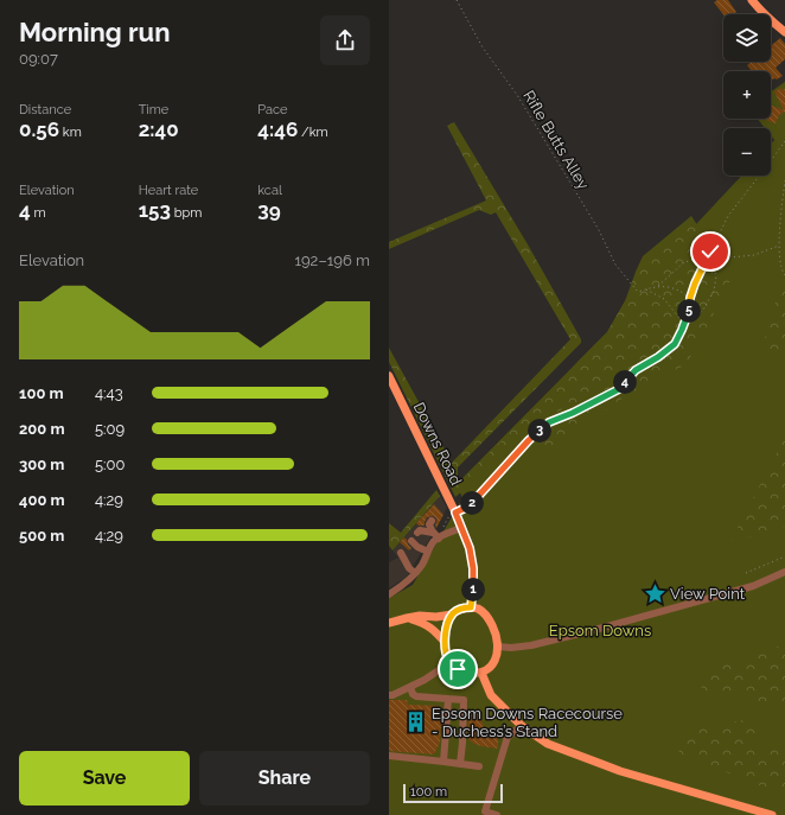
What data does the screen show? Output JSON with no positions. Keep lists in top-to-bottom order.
{
  "streets": {
    "main road": ["Downs Road"],
    "path": ["Rifle Butts Alley"]
  },
  "parks": ["Epsom Downs"],
  "places": {
    "place": ["View Point"],
    "building": ["Epsom Downs Racecourse - Duchess’s Stand"]
  },
  "scale_bar": "100 m",
  "page": {
    "heading": ["Morning run", "09:07"],
    "map_buttons": ["+", "−"],
    "stats": [
      ["Distance", "0.56 km"],
      ["Time", "2:40"],
      ["Pace", "4:46 /km"],
      ["Elevation", "4 m"],
      ["Heart rate", "153 bpm"],
      ["kcal", "39"]
    ],
    "chart": ["Elevation", "192–196 m"],
    "pins": [
      "5",
      "4",
      "3",
      "2",
      "1"
    ],
    "list": [
      {
        "name": "100 m",
        "note": "4:43"
      },
      {
        "name": "200 m",
        "note": "5:09"
      },
      {
        "name": "300 m",
        "note": "5:00"
      },
      {
        "name": "400 m",
        "note": "4:29"
      },
      {
        "name": "500 m",
        "note": "4:29"
      }
    ],
    "buttons": ["Save", "Share"],
    "scale": "100 m"
  }
}
